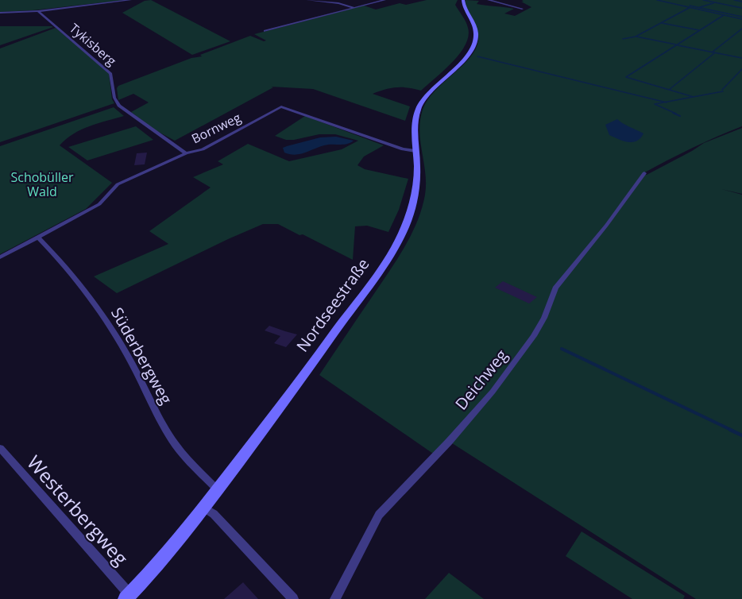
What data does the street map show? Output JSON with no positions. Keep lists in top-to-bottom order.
{
  "streets": {
    "main road": ["Nordseestraße"],
    "street": [
      "Tykisberg",
      "Bornweg",
      "Süderbergweg",
      "Deichweg",
      "Westerbergweg"
    ]
  },
  "crossings": [
    ["Tykisberg", "Bornweg"],
    ["Bornweg", "Nordseestraße"],
    ["Bornweg", "Süderbergweg"],
    ["Nordseestraße", "Süderbergweg"],
    ["Nordseestraße", "Westerbergweg"]
  ],
  "parks": ["Schobüller Wald"]
}
